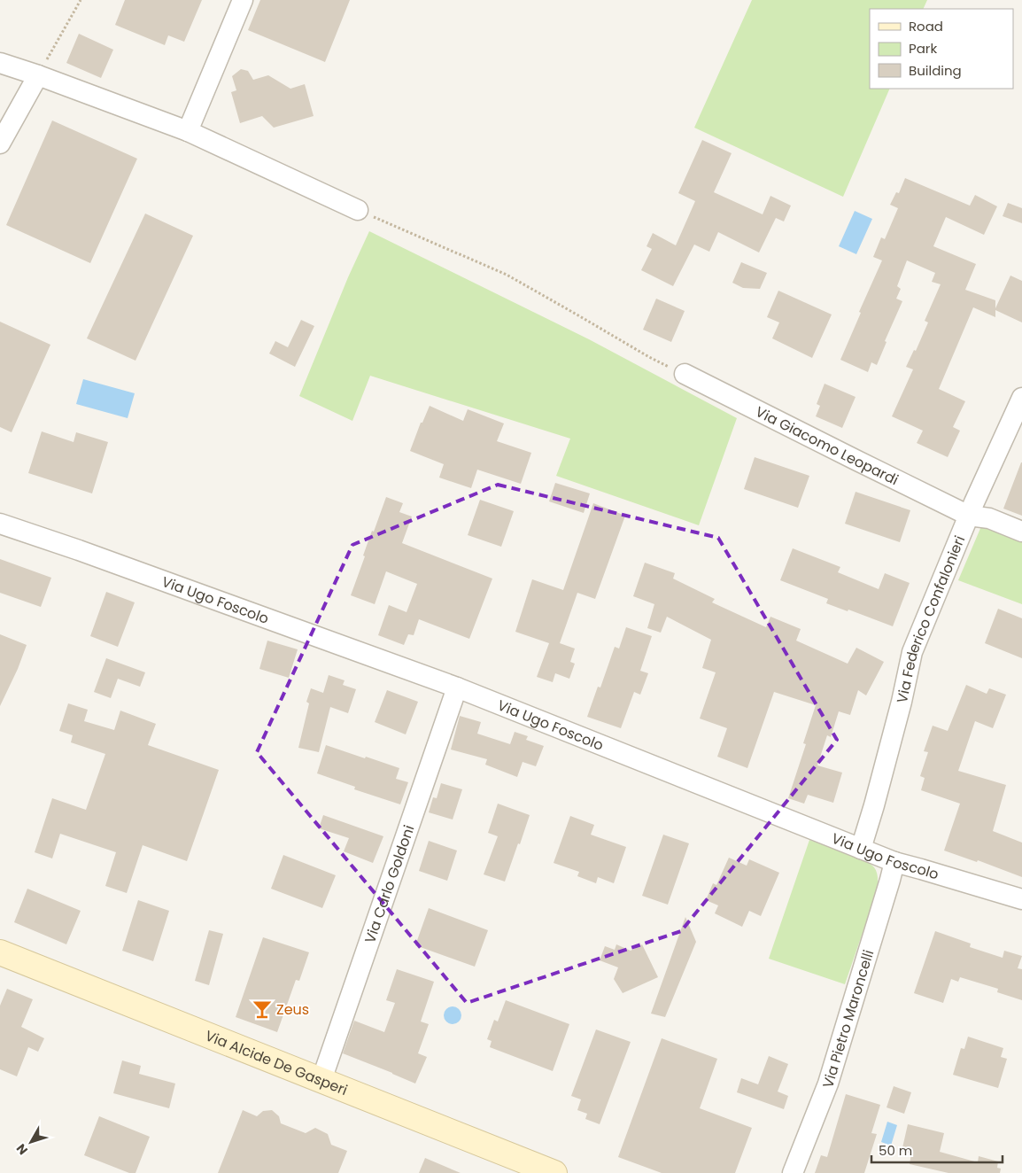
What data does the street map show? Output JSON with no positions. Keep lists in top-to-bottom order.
{
  "streets": {
    "main road": ["Via Alcide De Gasperi"],
    "street": [
      "Via Giacomo Leopardi",
      "Via Ugo Foscolo",
      "Via Federico Confalonieri",
      "Via Carlo Goldoni",
      "Via Pietro Maroncelli"
    ]
  },
  "crossings": [
    ["Via Giacomo Leopardi", "Via Federico Confalonieri"],
    ["Via Ugo Foscolo", "Via Federico Confalonieri"],
    ["Via Ugo Foscolo", "Via Carlo Goldoni"],
    ["Via Ugo Foscolo", "Via Pietro Maroncelli"],
    ["Via Carlo Goldoni", "Via Alcide De Gasperi"]
  ],
  "places": {
    "bar": ["Zeus"]
  },
  "legend": ["Road", "Park", "Building"],
  "scale_bar": "50 m",
  "north": "bottom left"
}
